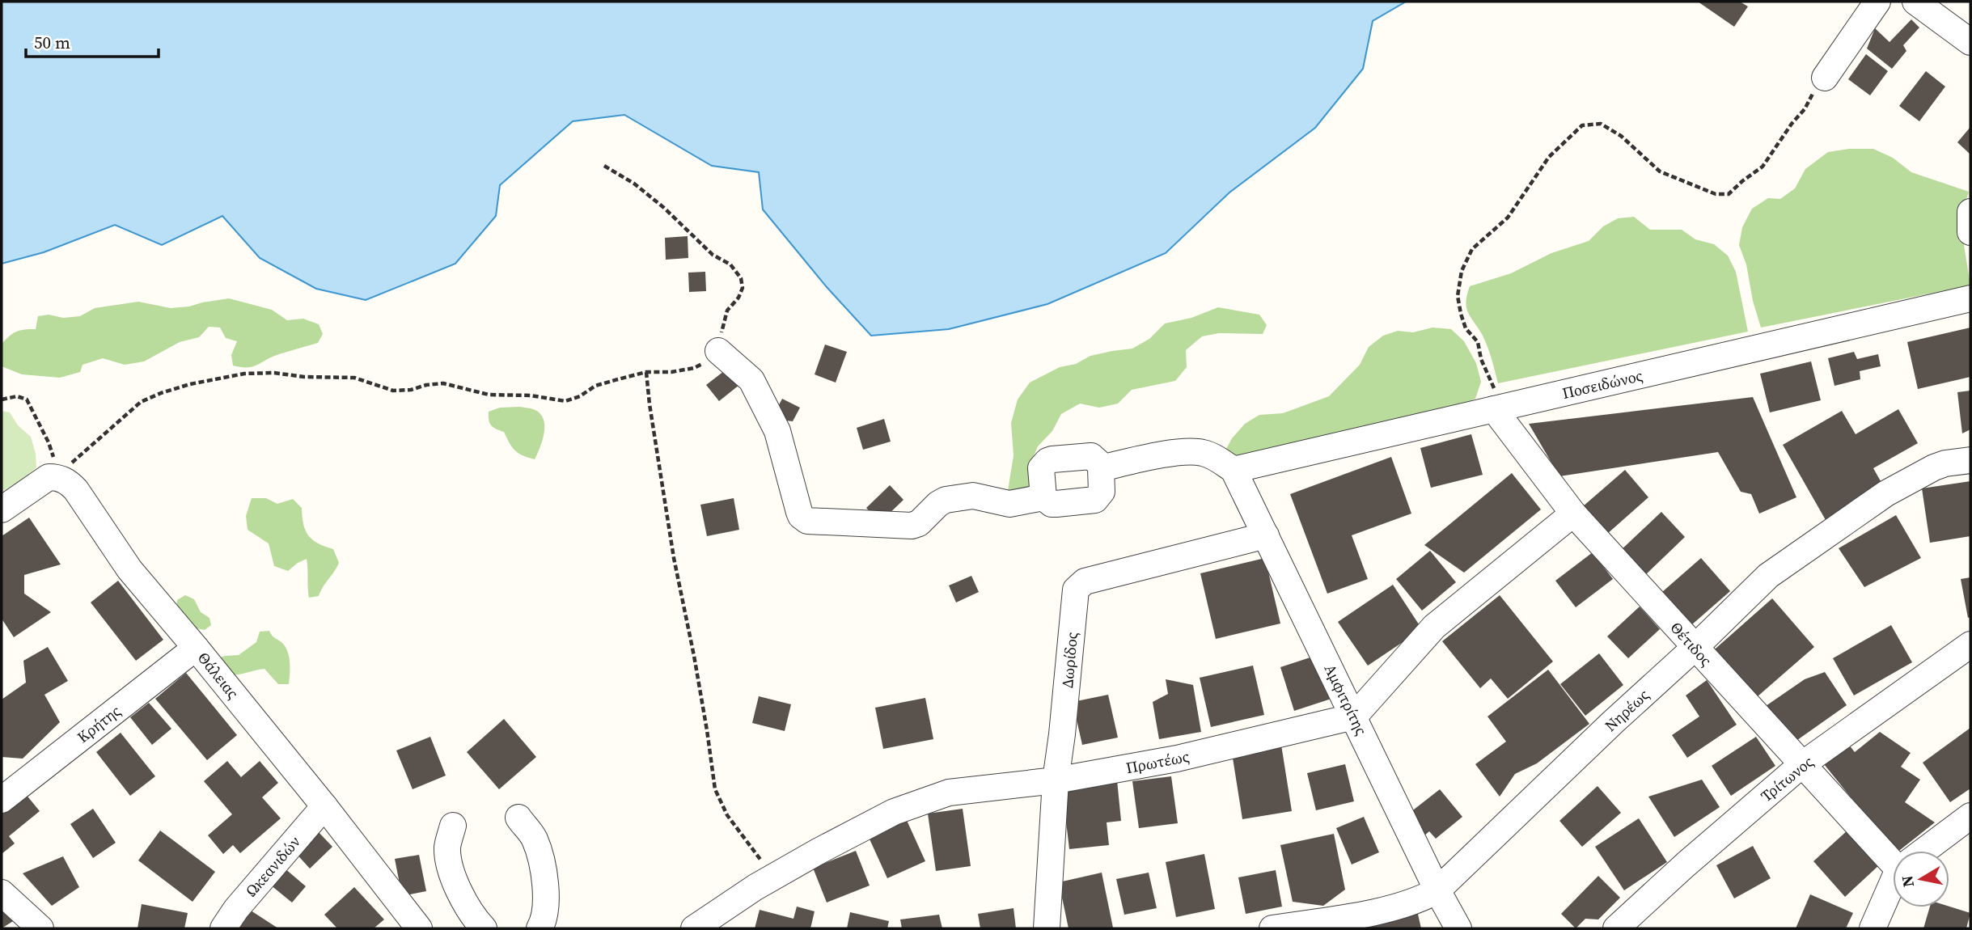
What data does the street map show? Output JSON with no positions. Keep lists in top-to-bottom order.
{
  "streets": {
    "street": [
      "Ποσειδώνος",
      "Θέτιδος",
      "Δωρίδος",
      "Θάλειας",
      "Αμφιτρίτης",
      "Νηρέως",
      "Κρήτης",
      "Πρωτέως",
      "Τρίτωνος",
      "Ωκεανιδών"
    ]
  },
  "crossings": [
    ["Ποσειδώνος", "Θέτιδος"],
    ["Ποσειδώνος", "Αμφιτρίτης"],
    ["Θέτιδος", "Νηρέως"],
    ["Θέτιδος", "Τρίτωνος"],
    ["Δωρίδος", "Αμφιτρίτης"],
    ["Δωρίδος", "Πρωτέως"],
    ["Θάλειας", "Κρήτης"],
    ["Θάλειας", "Ωκεανιδών"],
    ["Αμφιτρίτης", "Νηρέως"],
    ["Αμφιτρίτης", "Πρωτέως"]
  ],
  "scale_bar": "50 m",
  "north": "left"
}
